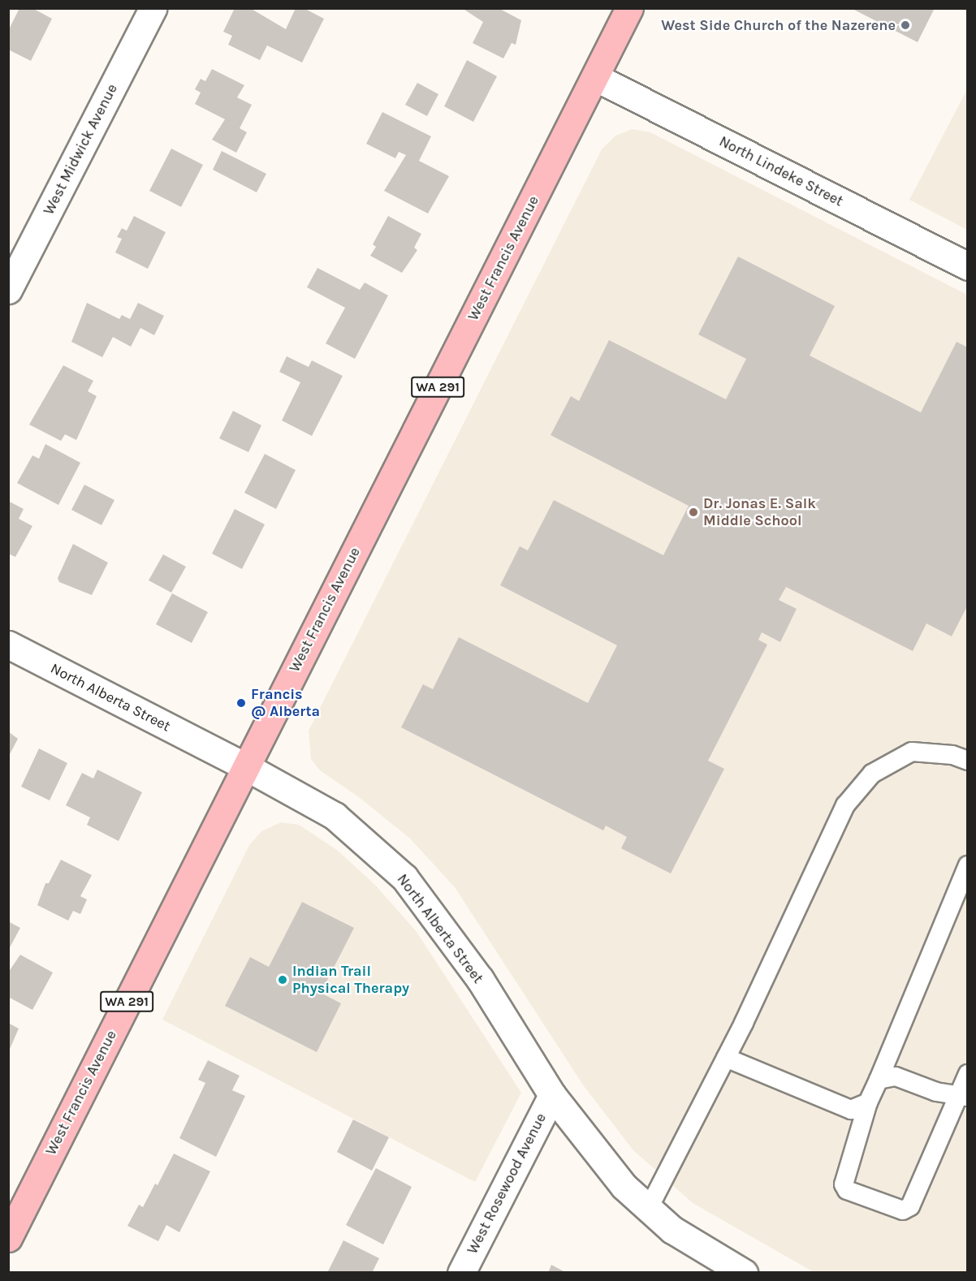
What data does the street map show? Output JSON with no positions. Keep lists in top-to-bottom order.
{
  "streets": {
    "main road": ["West Francis Avenue", "WA 291"],
    "street": [
      "West Midwick Avenue",
      "North Lindeke Street",
      "North Alberta Street",
      "West Rosewood Avenue"
    ]
  },
  "crossings": [
    ["North Lindeke Street", "West Francis Avenue"],
    ["West Francis Avenue", "North Alberta Street"],
    ["North Alberta Street", "West Rosewood Avenue"]
  ],
  "places": [
    "West Side Church of the Nazerene",
    "Dr. Jonas E. Salk Middle School",
    "Francis @ Alberta",
    "Indian Trail Physical Therapy"
  ]
}
